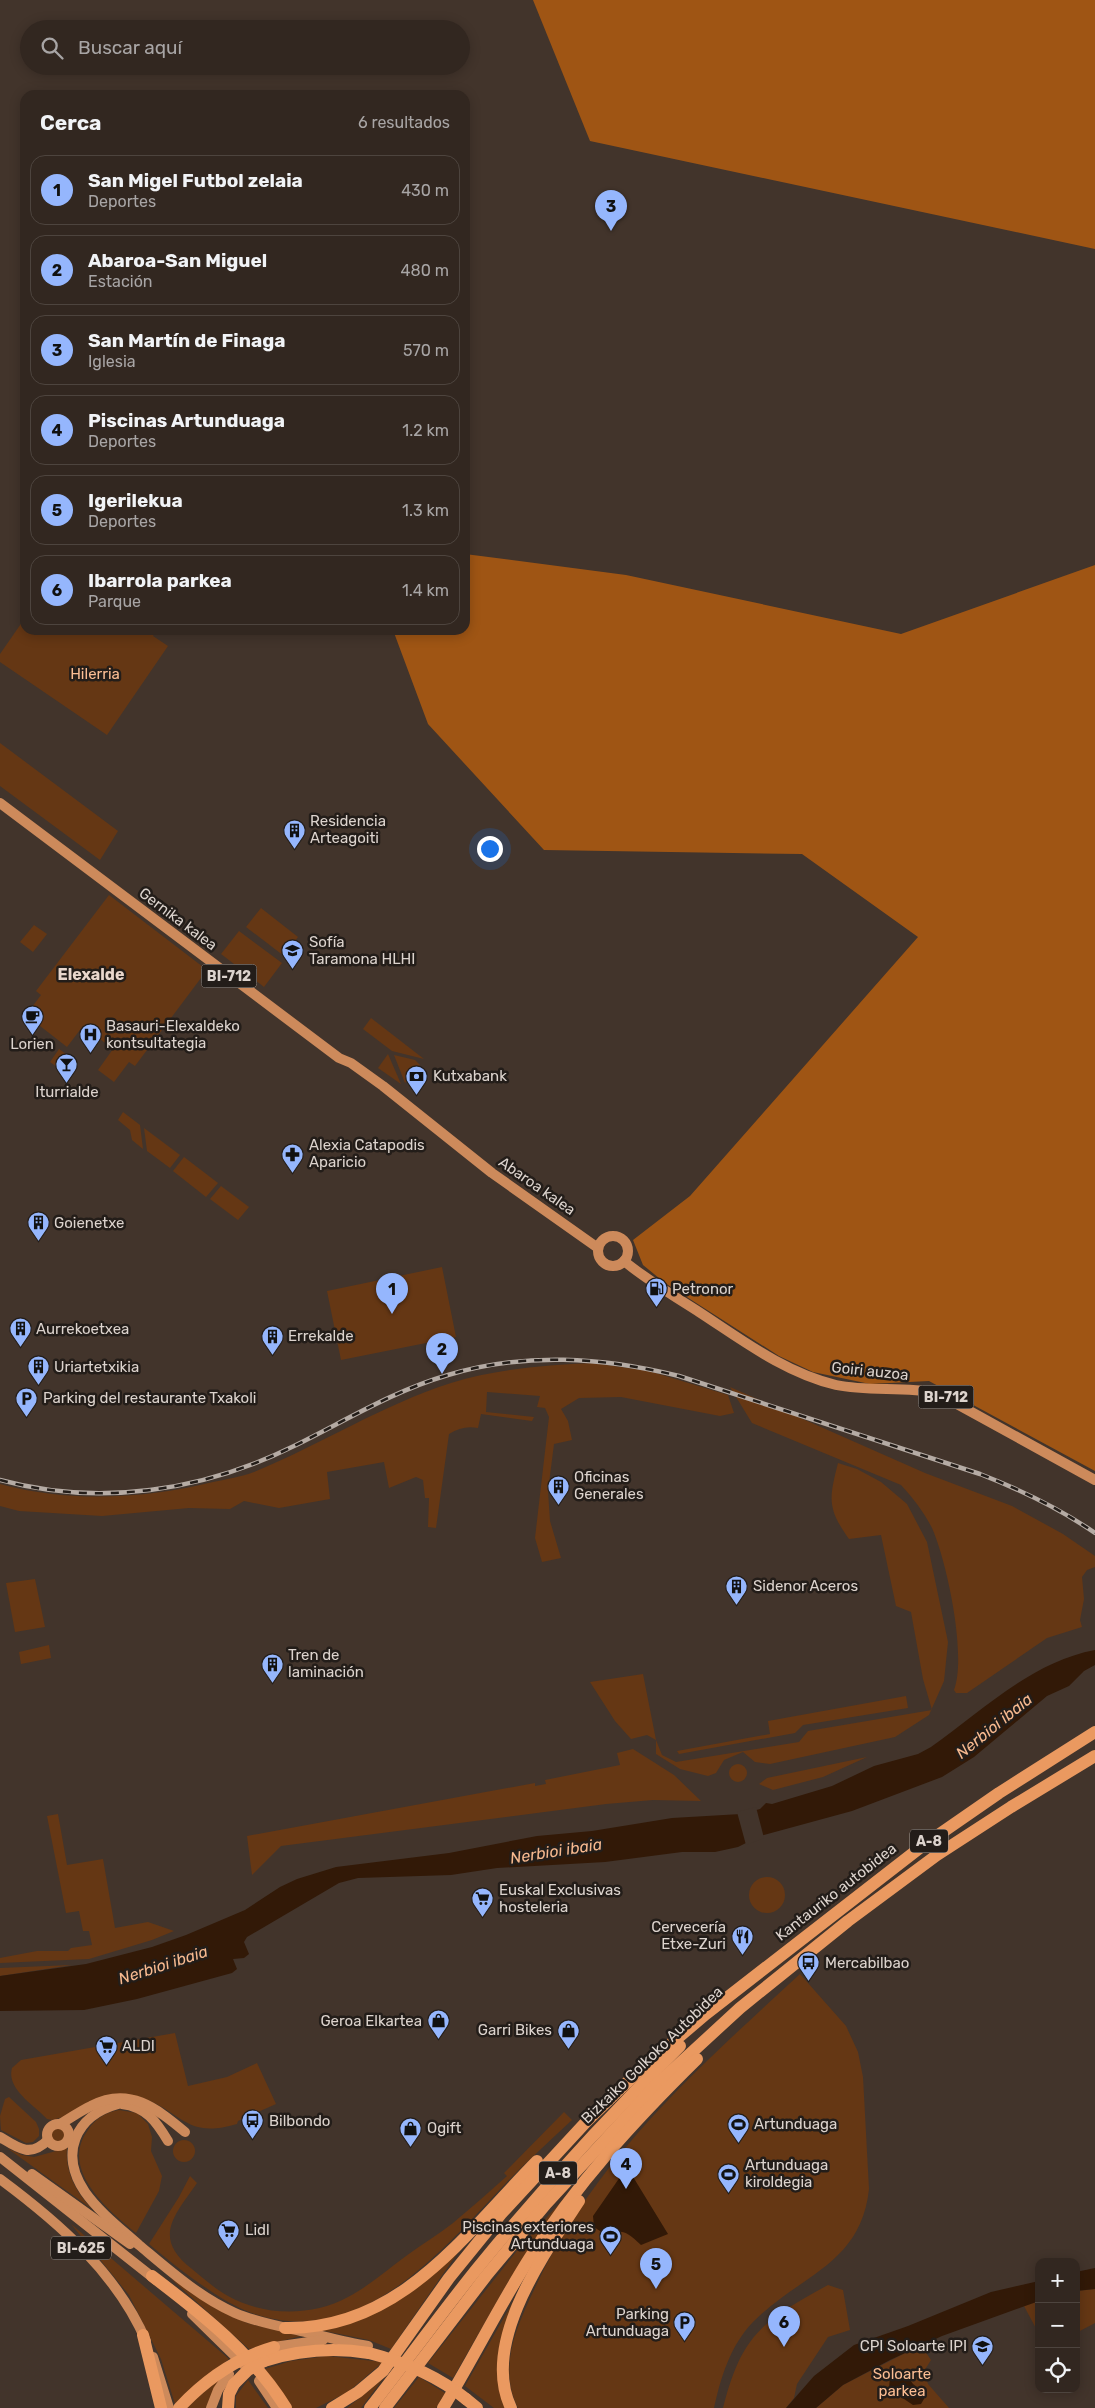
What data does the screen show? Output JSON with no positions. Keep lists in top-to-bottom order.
{
  "streets": {
    "highway": ["A-8", "Kantauriko autobidea", "Bizkaiko Golkoko Autobidea"],
    "main road": [
      "Gernika kalea",
      "BI-712",
      "Abaroa kalea",
      "Goiri auzoa",
      "BI-625"
    ]
  },
  "crossings": [
    ["Gernika kalea", "Abaroa kalea"],
    ["BI-712", "Abaroa kalea"],
    ["BI-712", "Goiri auzoa"],
    ["Abaroa kalea", "Goiri auzoa"],
    ["Kantauriko autobidea", "Bizkaiko Golkoko Autobidea"]
  ],
  "districts": ["Elexalde"],
  "water": ["Nerbioi ibaia"],
  "parks": ["Hilerria", "Soloarte parkea"],
  "places": {
    "building": [
      "Residencia Arteagoiti",
      "Goienetxe",
      "Aurrekoetxea",
      "Errekalde",
      "Uriartetxikia",
      "Oficinas Generales",
      "Sidenor Aceros",
      "Tren de laminación"
    ],
    "school or university": ["Sofía Taramona HLHI", "CPI Soloarte IPI"],
    "cafe": ["Lorien"],
    "hospital": ["Basauri-Elexaldeko kontsultategia"],
    "bar": ["Iturrialde"],
    "bank": ["Kutxabank"],
    "pharmacy": ["Alexia Catapodis Aparicio"],
    "fuel station": ["Petronor"],
    "parking": ["Parking del restaurante Txakoli", "Parking Artunduaga"],
    "supermarket": ["Euskal Exclusivas hosteleria", "ALDI", "Lidl"],
    "restaurant": ["Cervecería Etxe-Zuri"],
    "bus stop": ["Mercabilbao", "Bilbondo"],
    "shop": ["Geroa Elkartea", "Garri Bikes", "Ogift"],
    "sports": ["Artunduaga", "Artunduaga kiroldegia", "Piscinas exteriores Artunduaga"]
  },
  "page": {
    "search": "Buscar aquí",
    "heading": ["Cerca", "6 resultados"],
    "list": [
      {
        "mark": "1",
        "name": "San Migel Futbol zelaia",
        "note": "Deportes",
        "value": "430 m"
      },
      {
        "mark": "2",
        "name": "Abaroa-San Miguel",
        "note": "Estación",
        "value": "480 m"
      },
      {
        "mark": "3",
        "name": "San Martín de Finaga",
        "note": "Iglesia",
        "value": "570 m"
      },
      {
        "mark": "4",
        "name": "Piscinas Artunduaga",
        "note": "Deportes",
        "value": "1.2 km"
      },
      {
        "mark": "5",
        "name": "Igerilekua",
        "note": "Deportes",
        "value": "1.3 km"
      },
      {
        "mark": "6",
        "name": "Ibarrola parkea",
        "note": "Parque",
        "value": "1.4 km"
      }
    ],
    "pins": [
      "3",
      "1",
      "2",
      "4",
      "5",
      "6"
    ],
    "map_buttons": ["+", "−"]
  }
}
